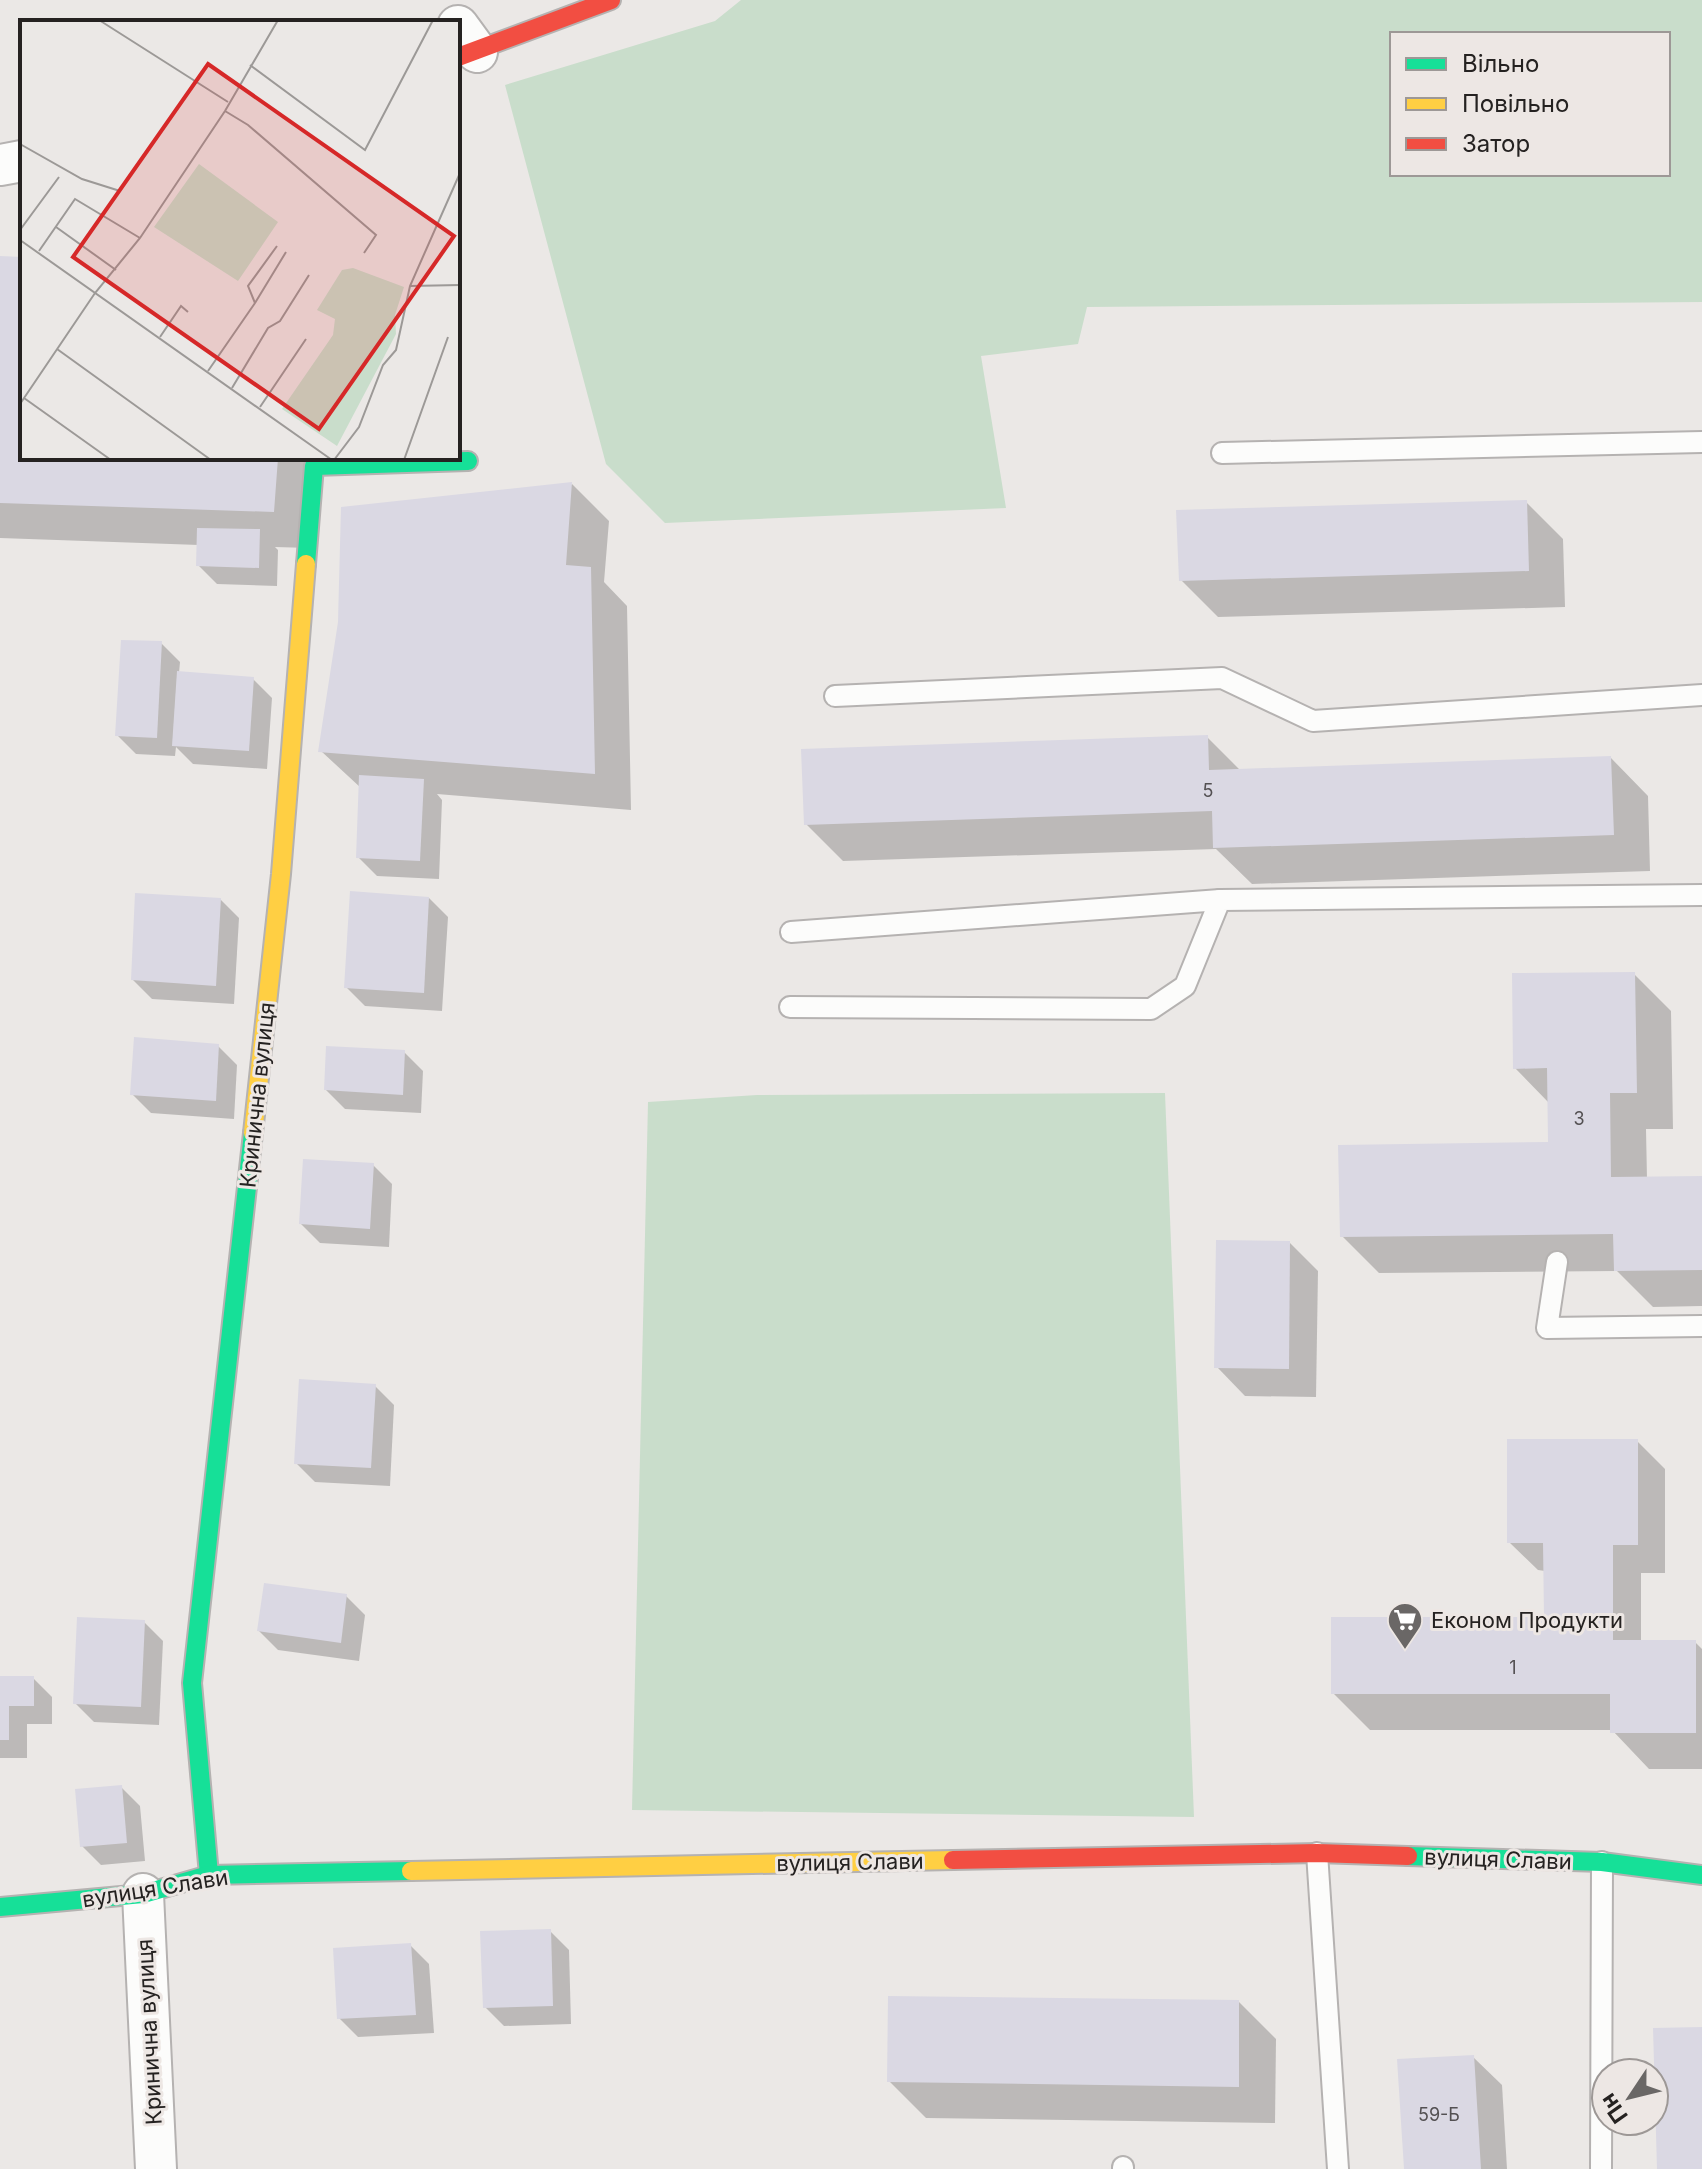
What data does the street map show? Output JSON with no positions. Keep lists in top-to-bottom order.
{
  "streets": {
    "street": ["Кринична вулиця", "вулиця Слави"]
  },
  "crossings": [
    ["Кринична вулиця", "вулиця Слави"]
  ],
  "places": {
    "supermarket": ["Економ Продукти"]
  },
  "house_numbers": [
    "5",
    "3",
    "1",
    "59-Б"
  ],
  "legend": ["Вільно", "Повільно", "Затор"],
  "north": "bottom left"
}
